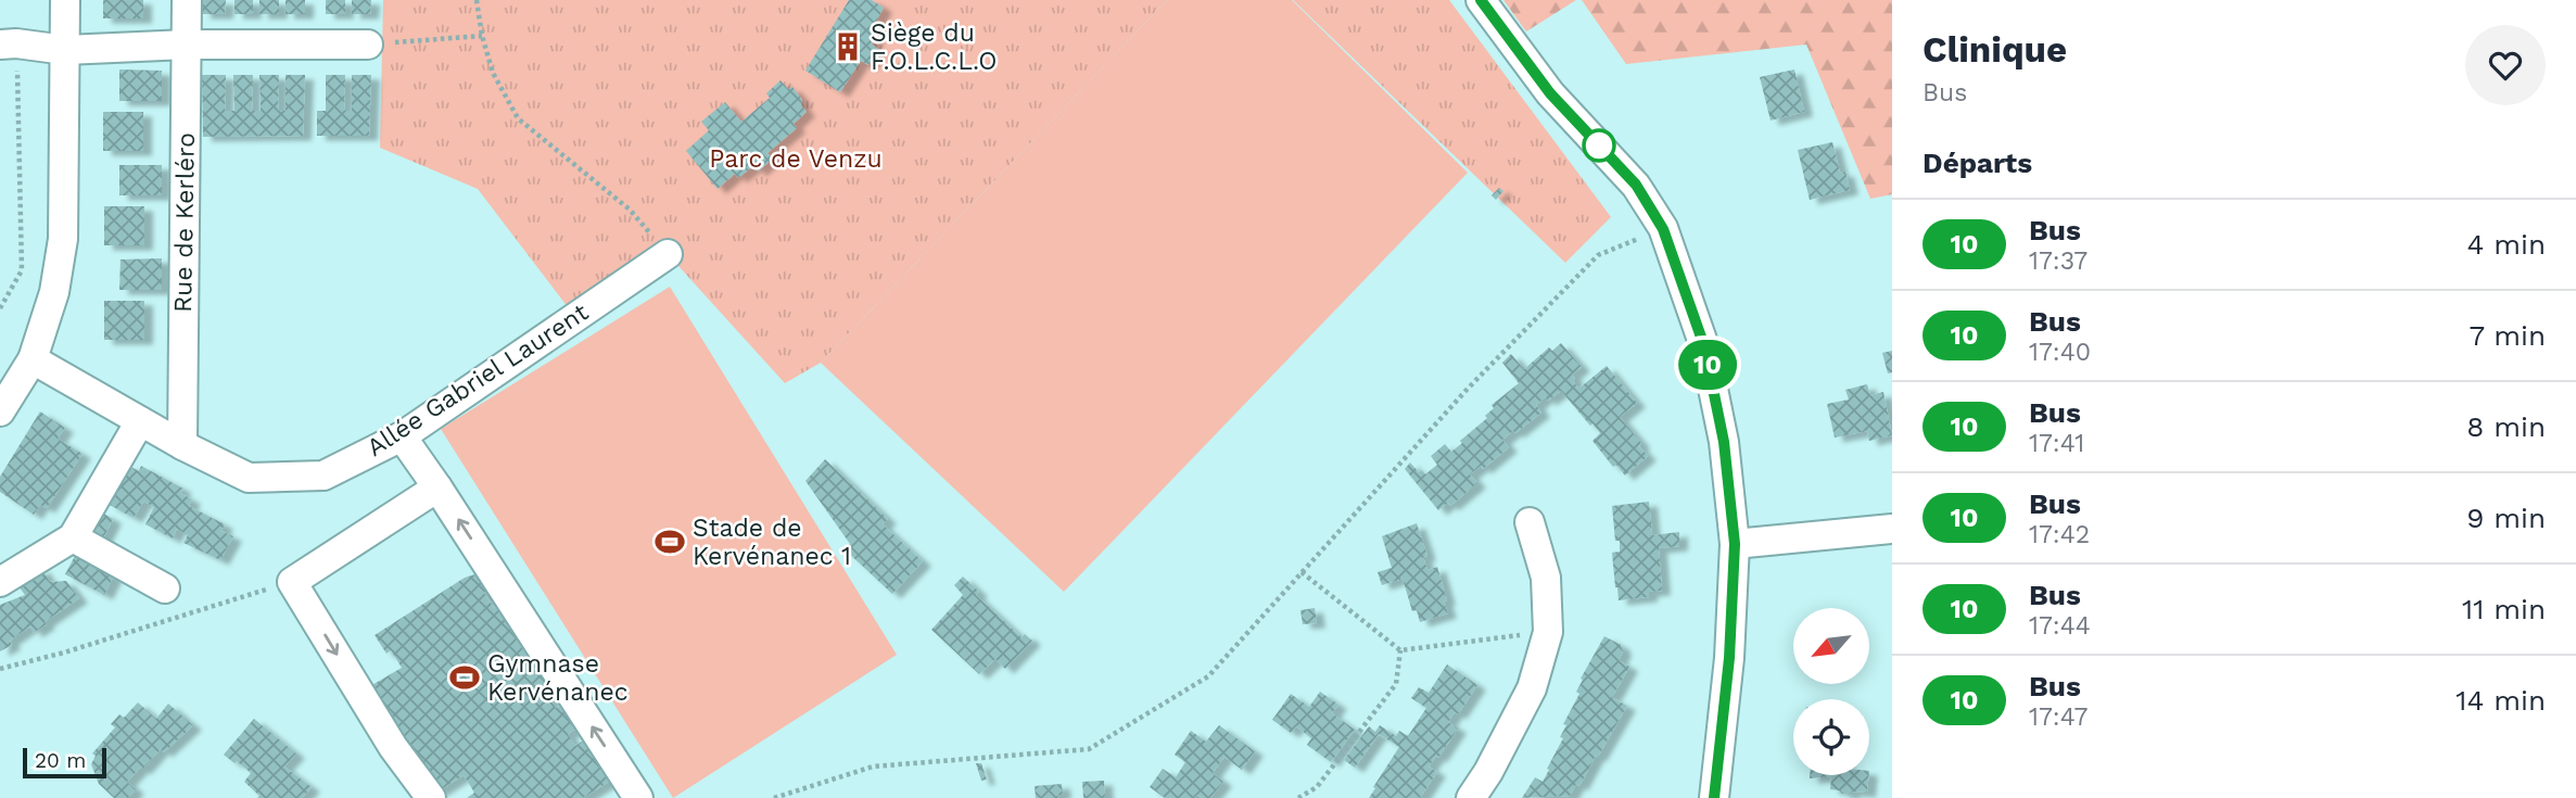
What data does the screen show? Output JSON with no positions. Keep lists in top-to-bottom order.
{
  "streets": {
    "street": ["Rue de Kerléro", "Allée Gabriel Laurent"]
  },
  "crossings": [
    ["Rue de Kerléro", "Allée Gabriel Laurent"]
  ],
  "parks": ["Parc de Venzu"],
  "places": {
    "building": ["Siège du F.O.L.C.L.O"],
    "sports": ["Stade de Kervénanec 1", "Gymnase Kervénanec"]
  },
  "lines": ["bus line 10"],
  "scale_bar": "20 m",
  "north": "bottom left",
  "page": {
    "on_map": "10",
    "heading": [
      ["Clinique", "Bus"],
      "Départs"
    ],
    "list": [
      {
        "mark": "10",
        "name": "Bus",
        "note": "17:37",
        "value": "4 min"
      },
      {
        "mark": "10",
        "name": "Bus",
        "note": "17:40",
        "value": "7 min"
      },
      {
        "mark": "10",
        "name": "Bus",
        "note": "17:41",
        "value": "8 min"
      },
      {
        "mark": "10",
        "name": "Bus",
        "note": "17:42",
        "value": "9 min"
      },
      {
        "mark": "10",
        "name": "Bus",
        "note": "17:44",
        "value": "11 min"
      },
      {
        "mark": "10",
        "name": "Bus",
        "note": "17:47",
        "value": "14 min"
      }
    ],
    "scale": "20 m"
  }
}
